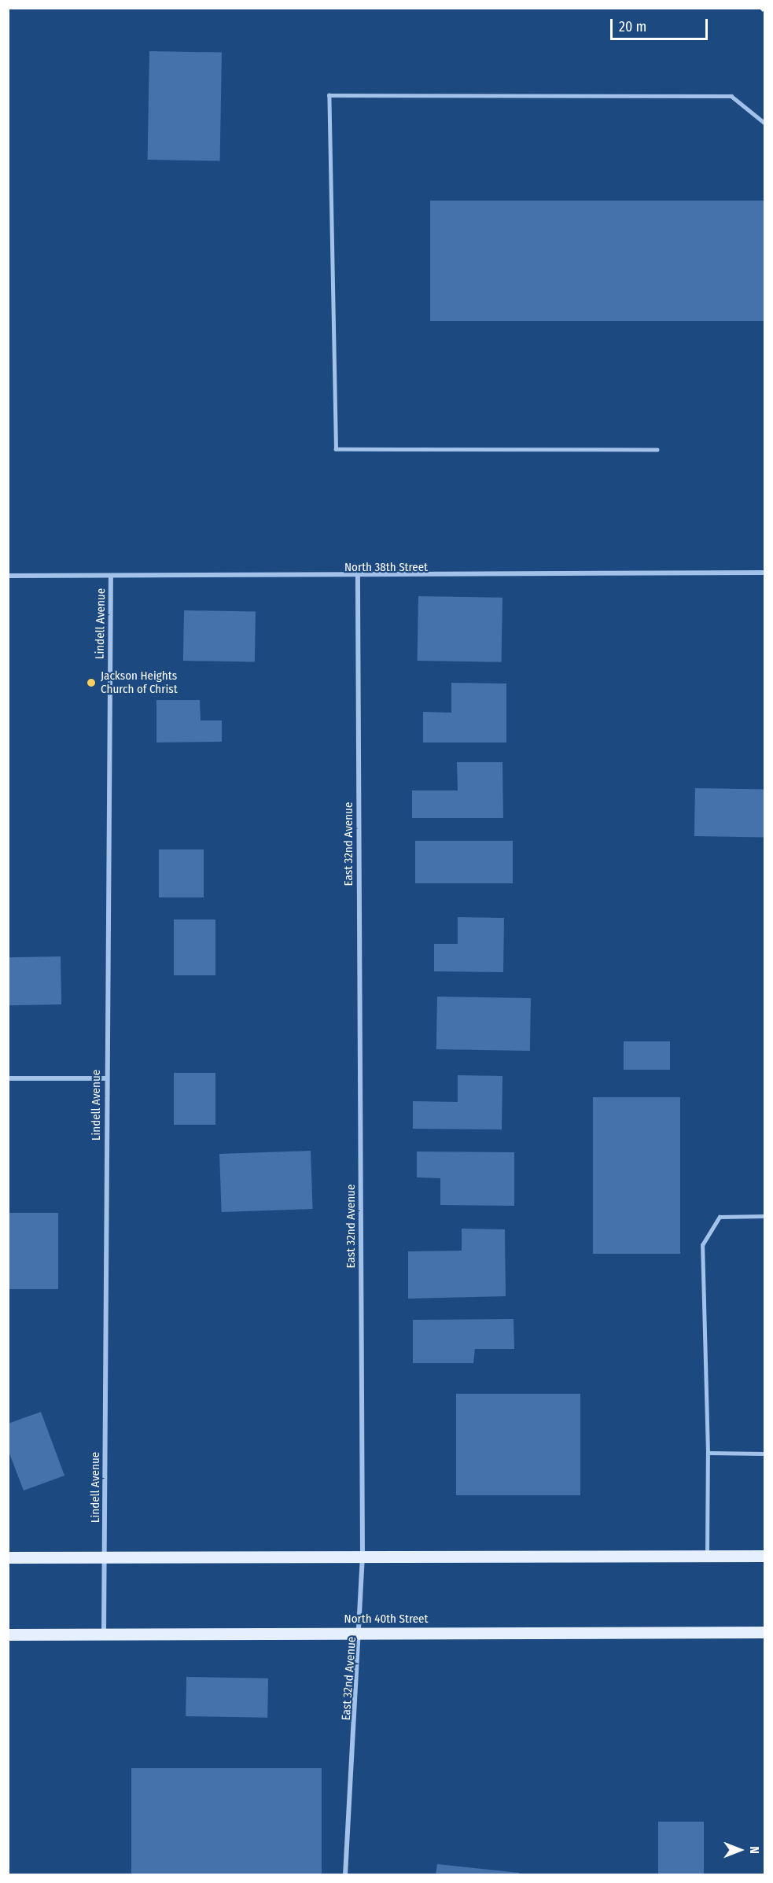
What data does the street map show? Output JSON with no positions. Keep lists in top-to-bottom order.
{
  "streets": {
    "main road": ["North 40th Street"],
    "street": ["North 38th Street", "Lindell Avenue", "East 32nd Avenue"]
  },
  "crossings": [
    ["North 38th Street", "Lindell Avenue"],
    ["North 38th Street", "East 32nd Avenue"],
    ["Lindell Avenue", "North 40th Street"],
    ["East 32nd Avenue", "North 40th Street"]
  ],
  "places": ["Jackson Heights Church of Christ"],
  "scale_bar": "20 m",
  "north": "right"
}
